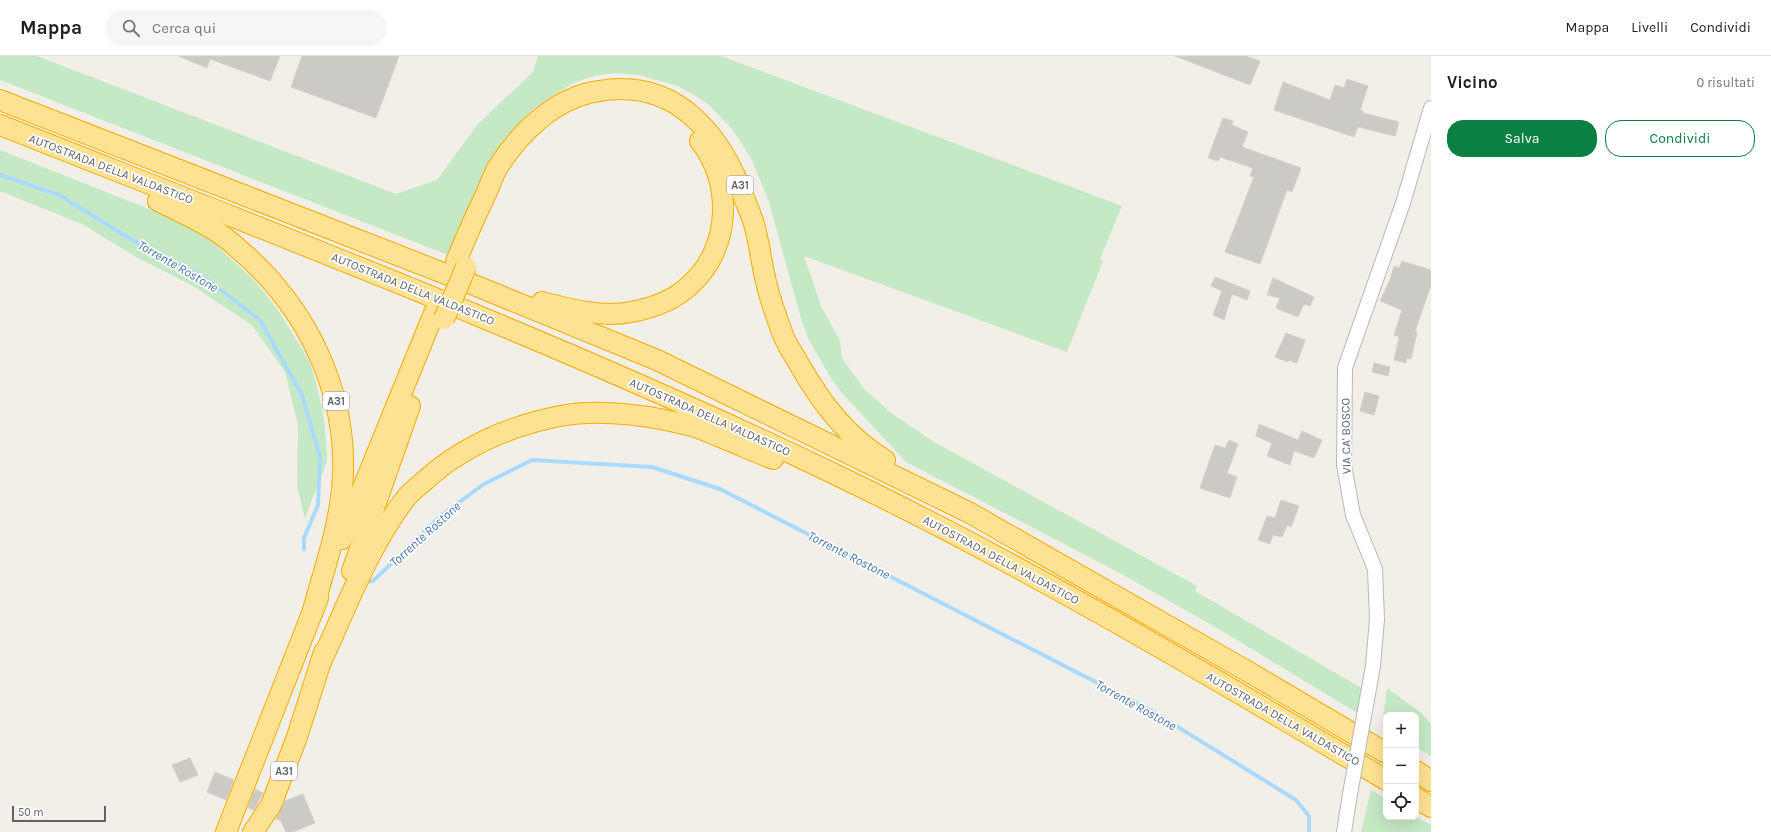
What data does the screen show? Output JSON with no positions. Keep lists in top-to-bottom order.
{
  "streets": {
    "highway": ["AUTOSTRADA DELLA VALDASTICO", "A31"],
    "street": ["VIA CA' BOSCO"]
  },
  "crossings": [
    ["AUTOSTRADA DELLA VALDASTICO", "A31"]
  ],
  "water": ["Torrente Rostone"],
  "scale_bar": "50 m",
  "page": {
    "header": "Mappa",
    "search": "Cerca qui",
    "nav": ["Mappa", "Livelli", "Condividi"],
    "heading": ["Vicino", "0 risultati"],
    "buttons": ["Salva", "Condividi"],
    "map_buttons": ["+", "−"],
    "scale": "50 m"
  }
}
